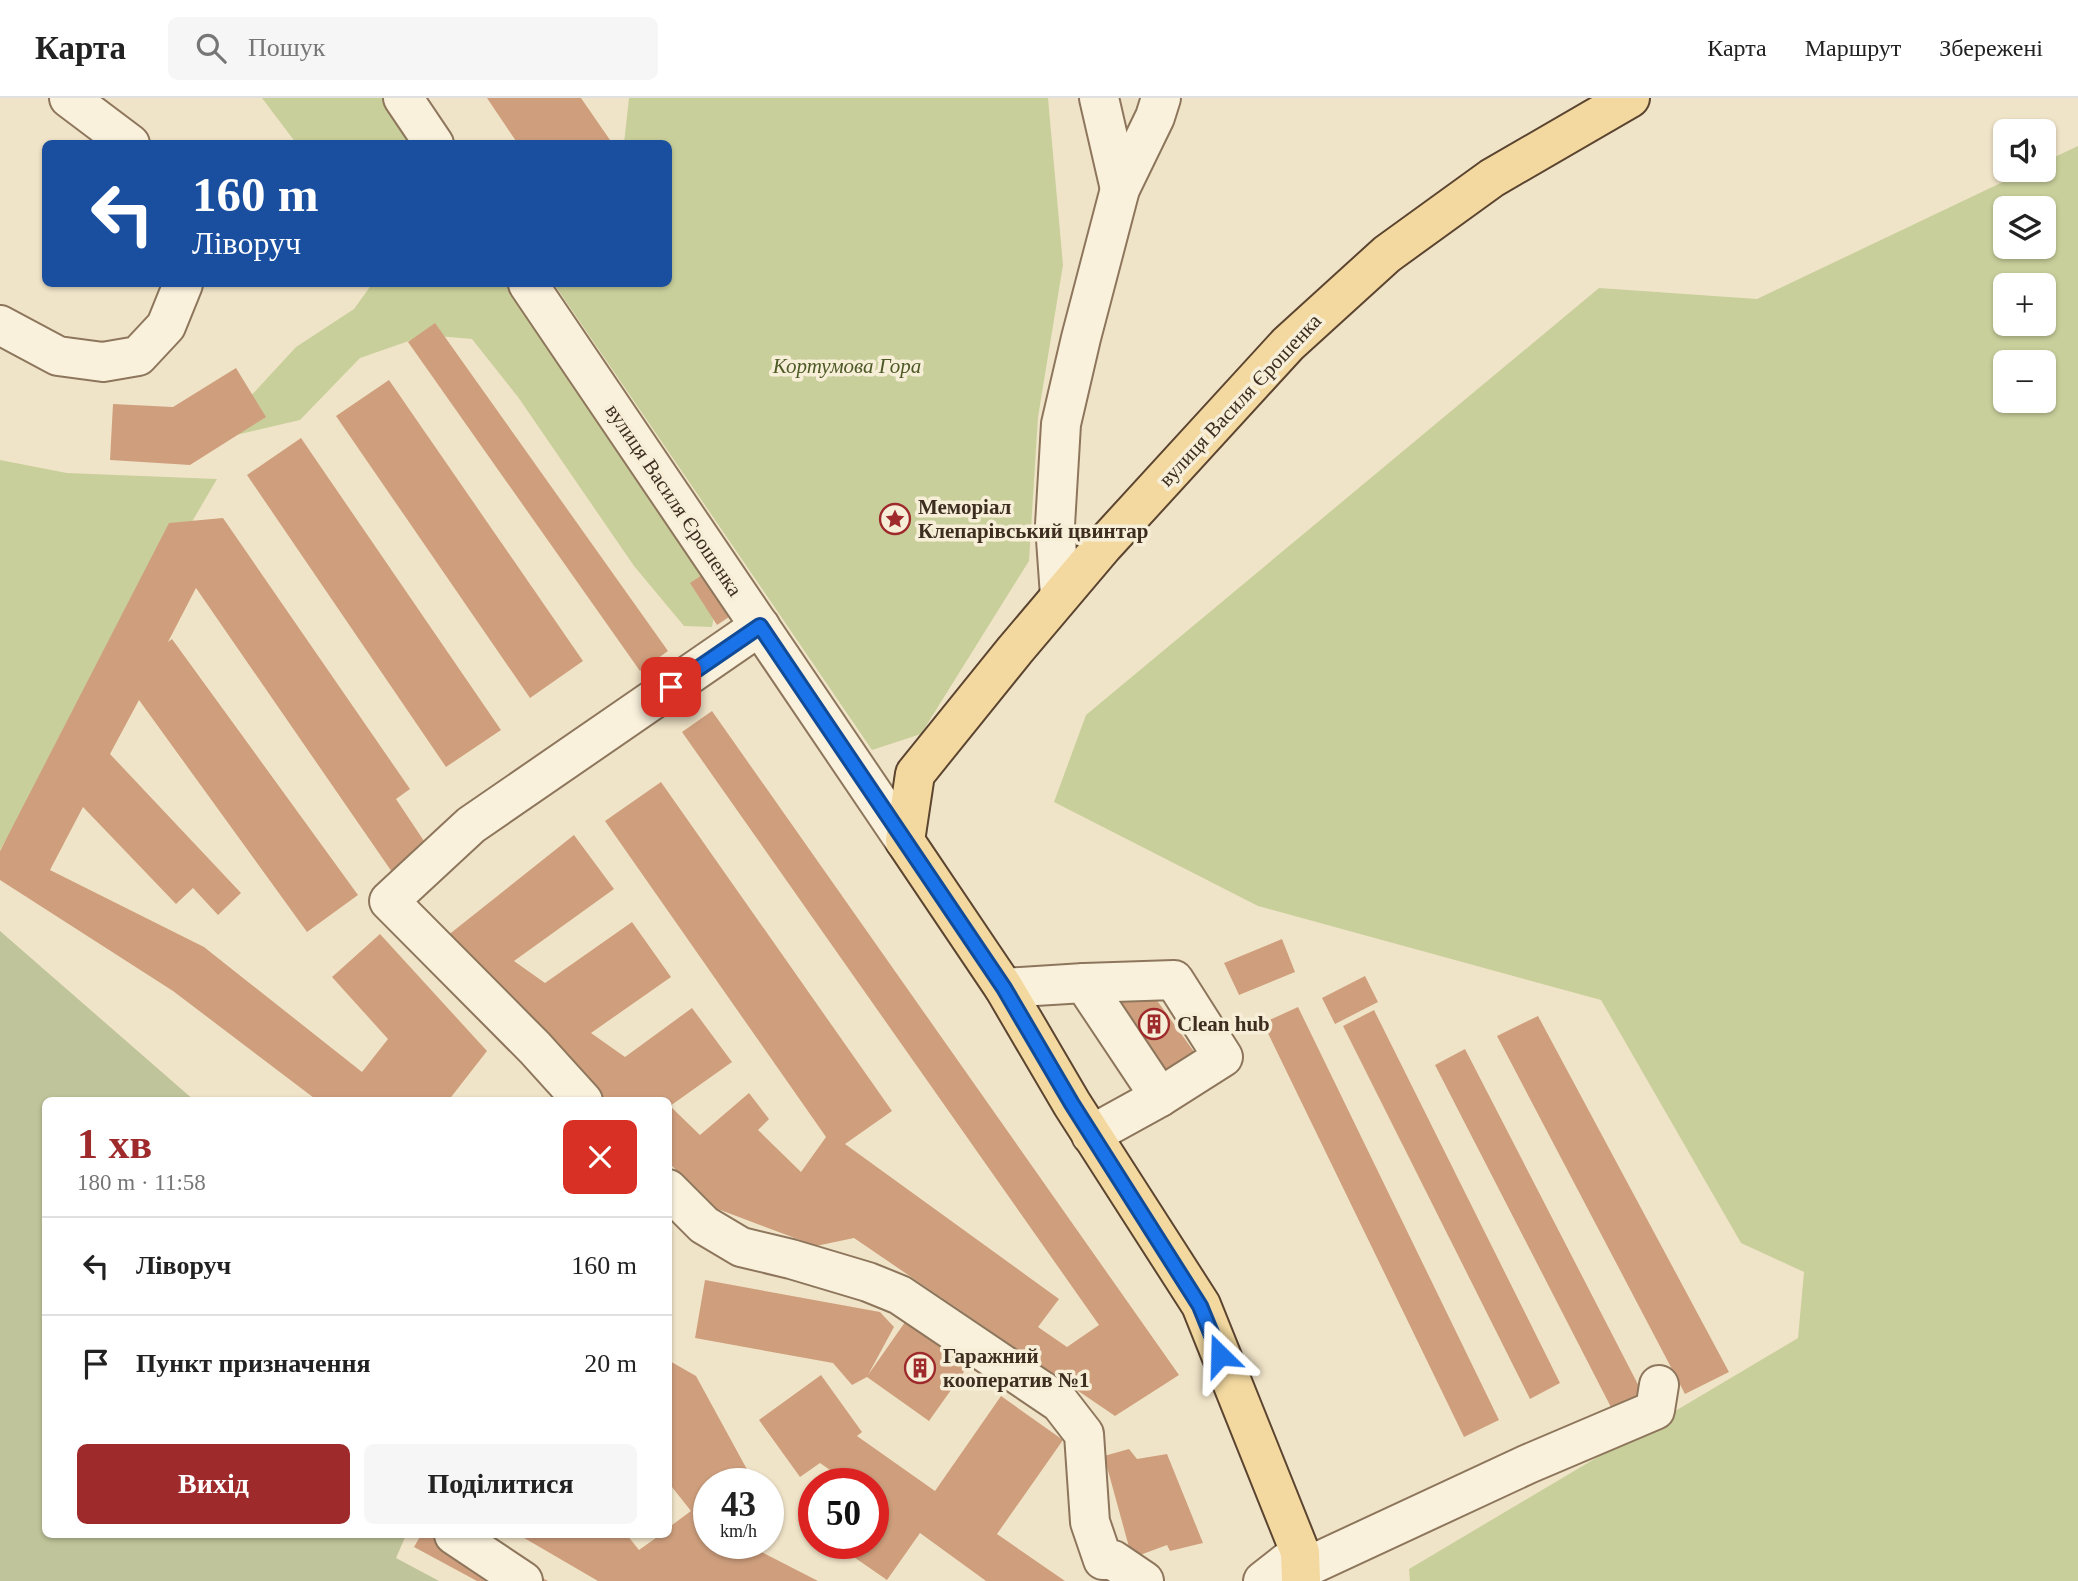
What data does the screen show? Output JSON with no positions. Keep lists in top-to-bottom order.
{
  "streets": {
    "main road": ["вулиця Василя Єрошенка"]
  },
  "parks": ["Кортумова Гора"],
  "places": {
    "place": ["Меморіал Клепарівський цвинтар"],
    "building": ["Clean hub", "Гаражний кооператив №1"]
  },
  "page": {
    "header": "Карта",
    "search": "Пошук",
    "nav": ["Карта", "Маршрут", "Збережені"],
    "map_buttons": ["+", "−"],
    "turn": ["160 m", "Ліворуч"],
    "heading": ["1 хв", "180 m · 11:58"],
    "list": [
      {
        "name": "Ліворуч",
        "value": "160 m"
      },
      {
        "name": "Пункт призначення",
        "value": "20 m"
      }
    ],
    "buttons": ["Вихід", "Поділитися"],
    "speed": "43 km/h",
    "limit": "50"
  }
}
